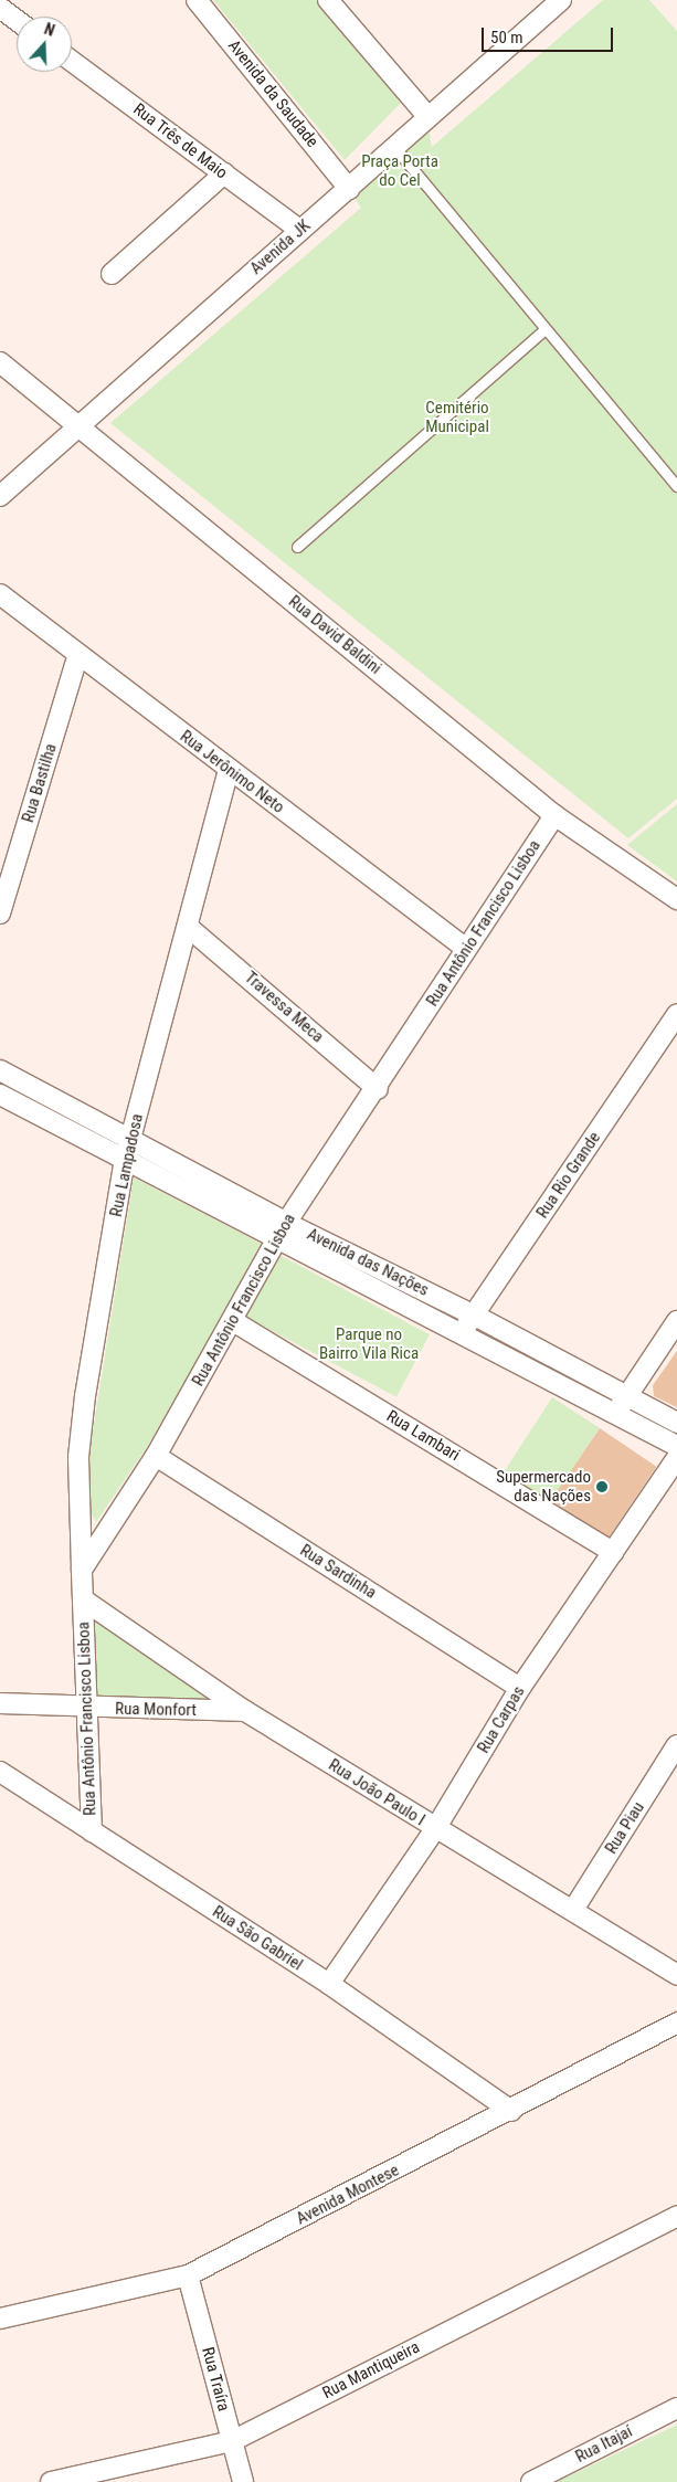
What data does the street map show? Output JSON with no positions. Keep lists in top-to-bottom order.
{
  "streets": {
    "street": [
      "Avenida da Saudade",
      "Rua Três de Maio",
      "Avenida JK",
      "Rua David Baldini",
      "Rua Jerônimo Neto",
      "Rua Bastilha",
      "Rua Antônio Francisco Lisboa",
      "Travessa Meca",
      "Rua Lampadosa",
      "Rua Rio Grande",
      "Avenida das Nações",
      "Rua Lambari",
      "Rua Sardinha",
      "Rua Monfort",
      "Rua Carpas",
      "Rua João Paulo I",
      "Rua Piau",
      "Rua São Gabriel",
      "Avenida Montese",
      "Rua Mantiqueira",
      "Rua Traíra",
      "Rua Itajaí"
    ]
  },
  "crossings": [
    ["Avenida da Saudade", "Avenida JK"],
    ["Rua Três de Maio", "Avenida JK"],
    ["Avenida JK", "Rua David Baldini"],
    ["Rua David Baldini", "Rua Antônio Francisco Lisboa"],
    ["Rua Jerônimo Neto", "Rua Bastilha"],
    ["Rua Jerônimo Neto", "Rua Antônio Francisco Lisboa"],
    ["Rua Jerônimo Neto", "Rua Lampadosa"],
    ["Rua Antônio Francisco Lisboa", "Travessa Meca"],
    ["Rua Antônio Francisco Lisboa", "Rua Lampadosa"],
    ["Rua Antônio Francisco Lisboa", "Avenida das Nações"],
    ["Rua Antônio Francisco Lisboa", "Rua Lambari"],
    ["Rua Antônio Francisco Lisboa", "Rua Sardinha"],
    ["Rua Antônio Francisco Lisboa", "Rua Monfort"],
    ["Rua Antônio Francisco Lisboa", "Rua João Paulo I"],
    ["Rua Antônio Francisco Lisboa", "Rua São Gabriel"],
    ["Travessa Meca", "Rua Lampadosa"],
    ["Rua Lampadosa", "Avenida das Nações"],
    ["Rua Rio Grande", "Avenida das Nações"],
    ["Rua Lambari", "Rua Carpas"],
    ["Rua Sardinha", "Rua Carpas"],
    ["Rua Monfort", "Rua João Paulo I"],
    ["Rua Carpas", "Rua João Paulo I"],
    ["Rua Carpas", "Rua São Gabriel"],
    ["Rua João Paulo I", "Rua Piau"],
    ["Rua São Gabriel", "Avenida Montese"],
    ["Avenida Montese", "Rua Traíra"],
    ["Rua Mantiqueira", "Rua Traíra"]
  ],
  "parks": ["Praça Porta do Cel", "Cemitério Municipal", "Parque no Bairro Vila Rica"],
  "places": ["Supermercado das Nações"],
  "scale_bar": "50 m",
  "north": "top"
}
